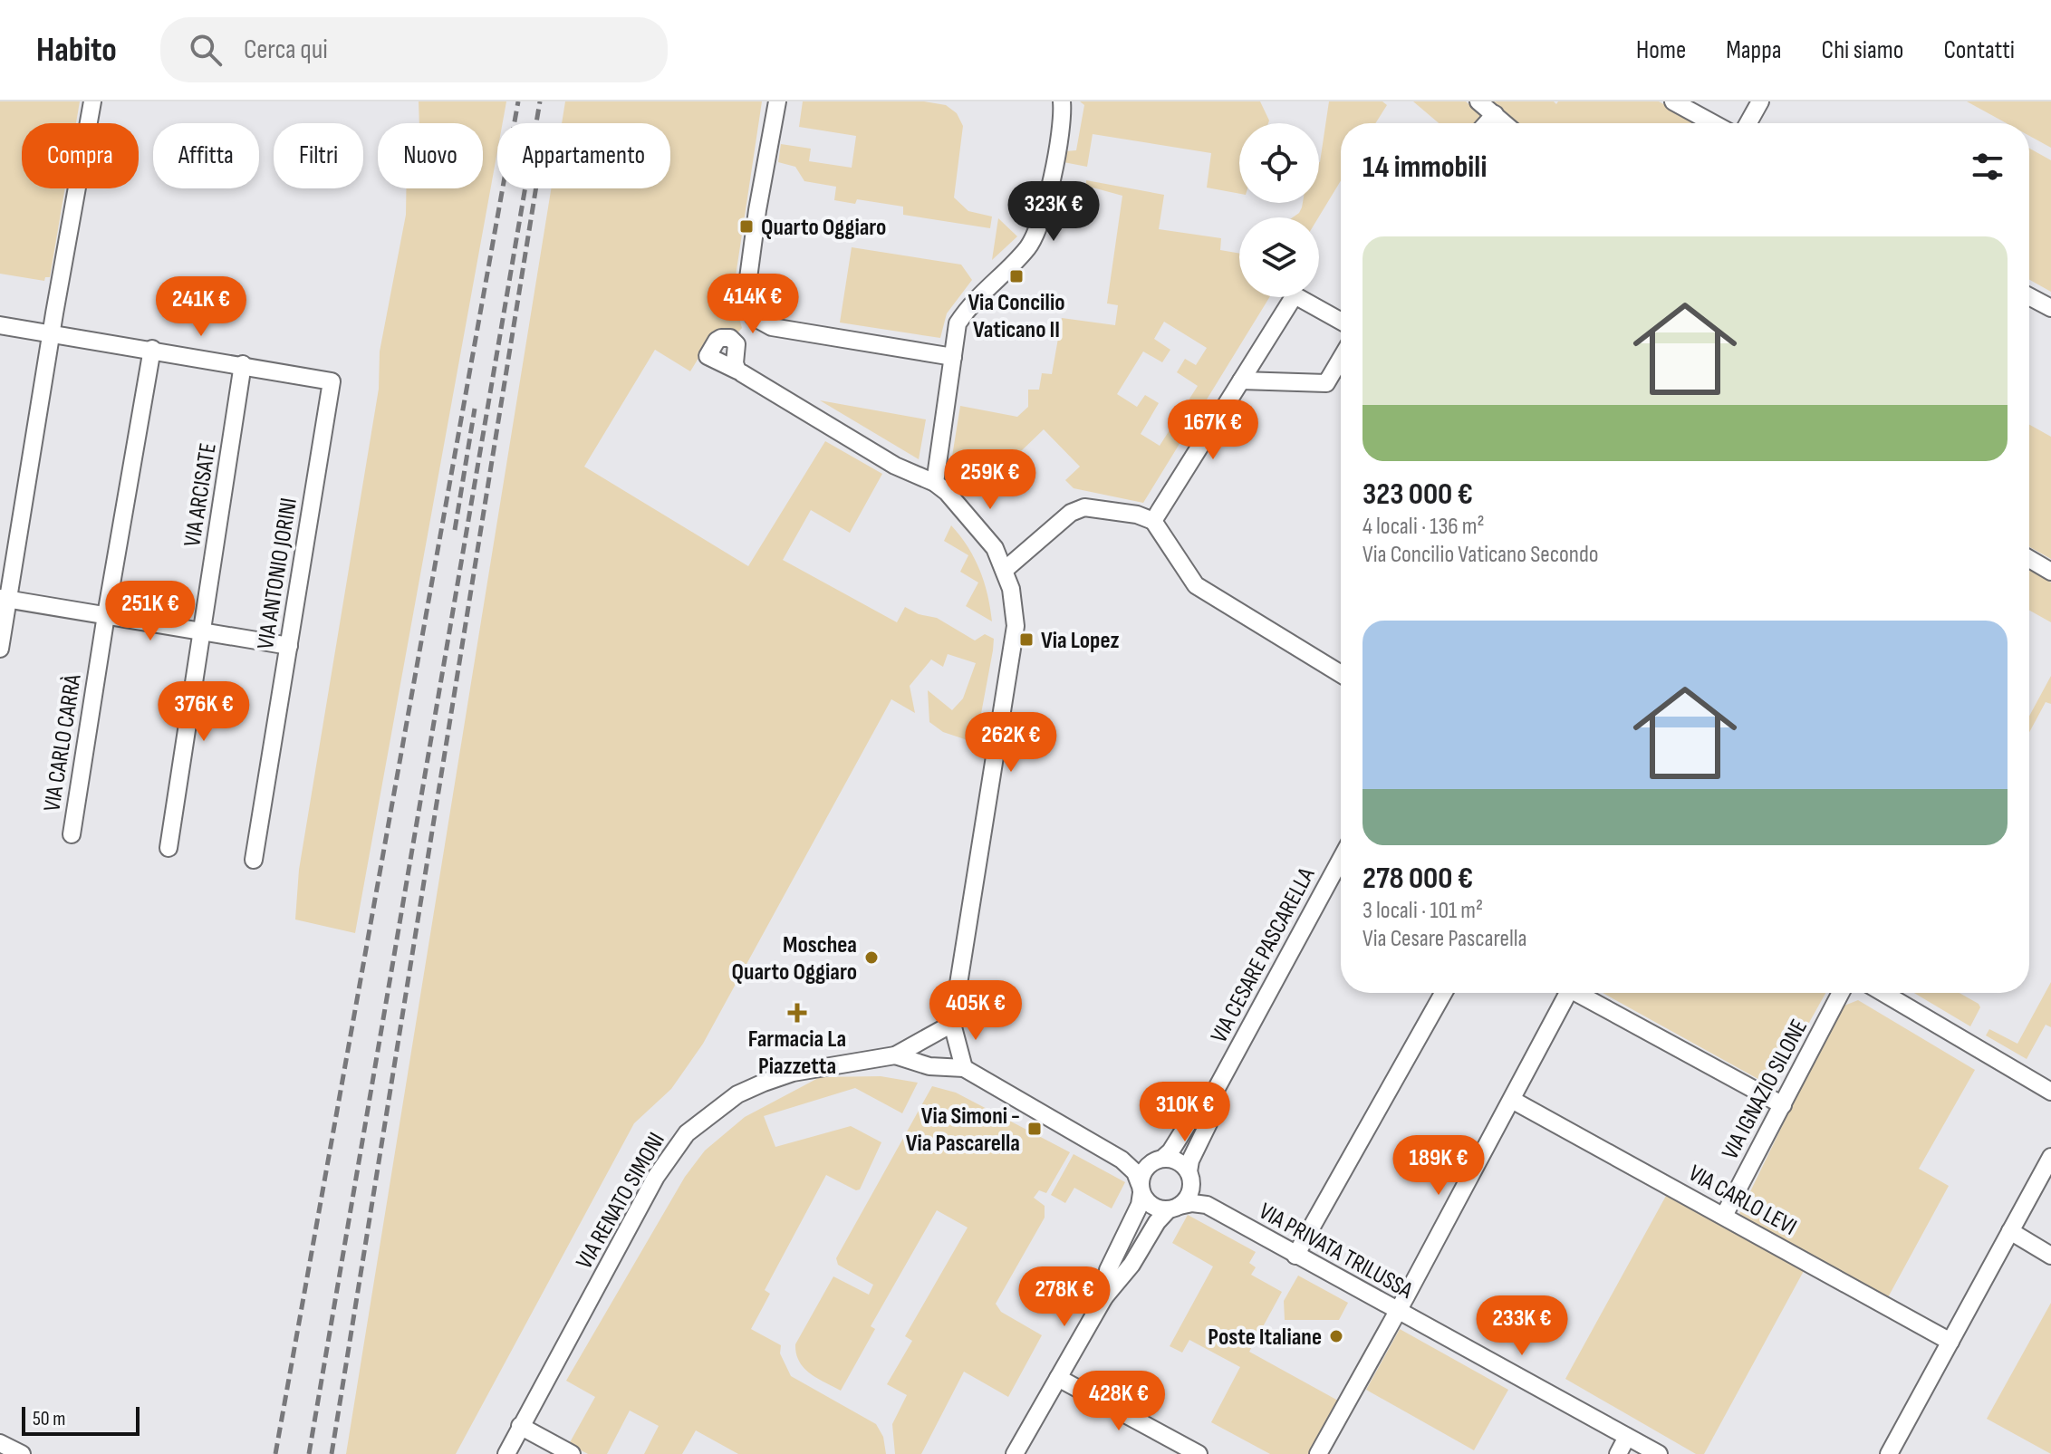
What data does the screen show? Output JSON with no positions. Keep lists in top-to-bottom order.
{
  "streets": {
    "street": [
      "VIA ARCISATE",
      "VIA ANTONIO JORINI",
      "VIA CARLO CARRÀ",
      "VIA CESARE PASCARELLA",
      "VIA IGNAZIO SILONE",
      "VIA CARLO LEVI",
      "VIA RENATO SIMONI",
      "VIA PRIVATA TRILUSSA"
    ]
  },
  "crossings": [
    ["VIA ARCISATE", "VIA ANTONIO JORINI"],
    ["VIA IGNAZIO SILONE", "VIA CARLO LEVI"]
  ],
  "places": {
    "transit": [
      "Quarto Oggiaro",
      "Via Concilio Vaticano II",
      "Via Lopez",
      "Via Simoni - Via Pascarella"
    ],
    "other": ["Moschea Quarto Oggiaro", "Poste Italiane"],
    "health": ["Farmacia La Piazzetta"]
  },
  "scale_bar": "50 m",
  "page": {
    "header": "Habito",
    "search": "Cerca qui",
    "nav": [
      "Home",
      "Mappa",
      "Chi siamo",
      "Contatti"
    ],
    "chip": [
      "Compra",
      "Affitta",
      "Filtri",
      "Nuovo",
      "Appartamento"
    ],
    "heading": "14 immobili",
    "price": [
      "323K €",
      "414K €",
      "241K €",
      "167K €",
      "259K €",
      "251K €",
      "376K €",
      "262K €",
      "405K €",
      "310K €",
      "189K €",
      "278K €",
      "233K €",
      "428K €"
    ],
    "list": [
      {
        "name": "323 000 €",
        "note": "4 locali · 136 m² · Via Concilio Vaticano Secondo"
      },
      {
        "name": "278 000 €",
        "note": "3 locali · 101 m² · Via Cesare Pascarella"
      }
    ],
    "scale": "50 m"
  }
}
